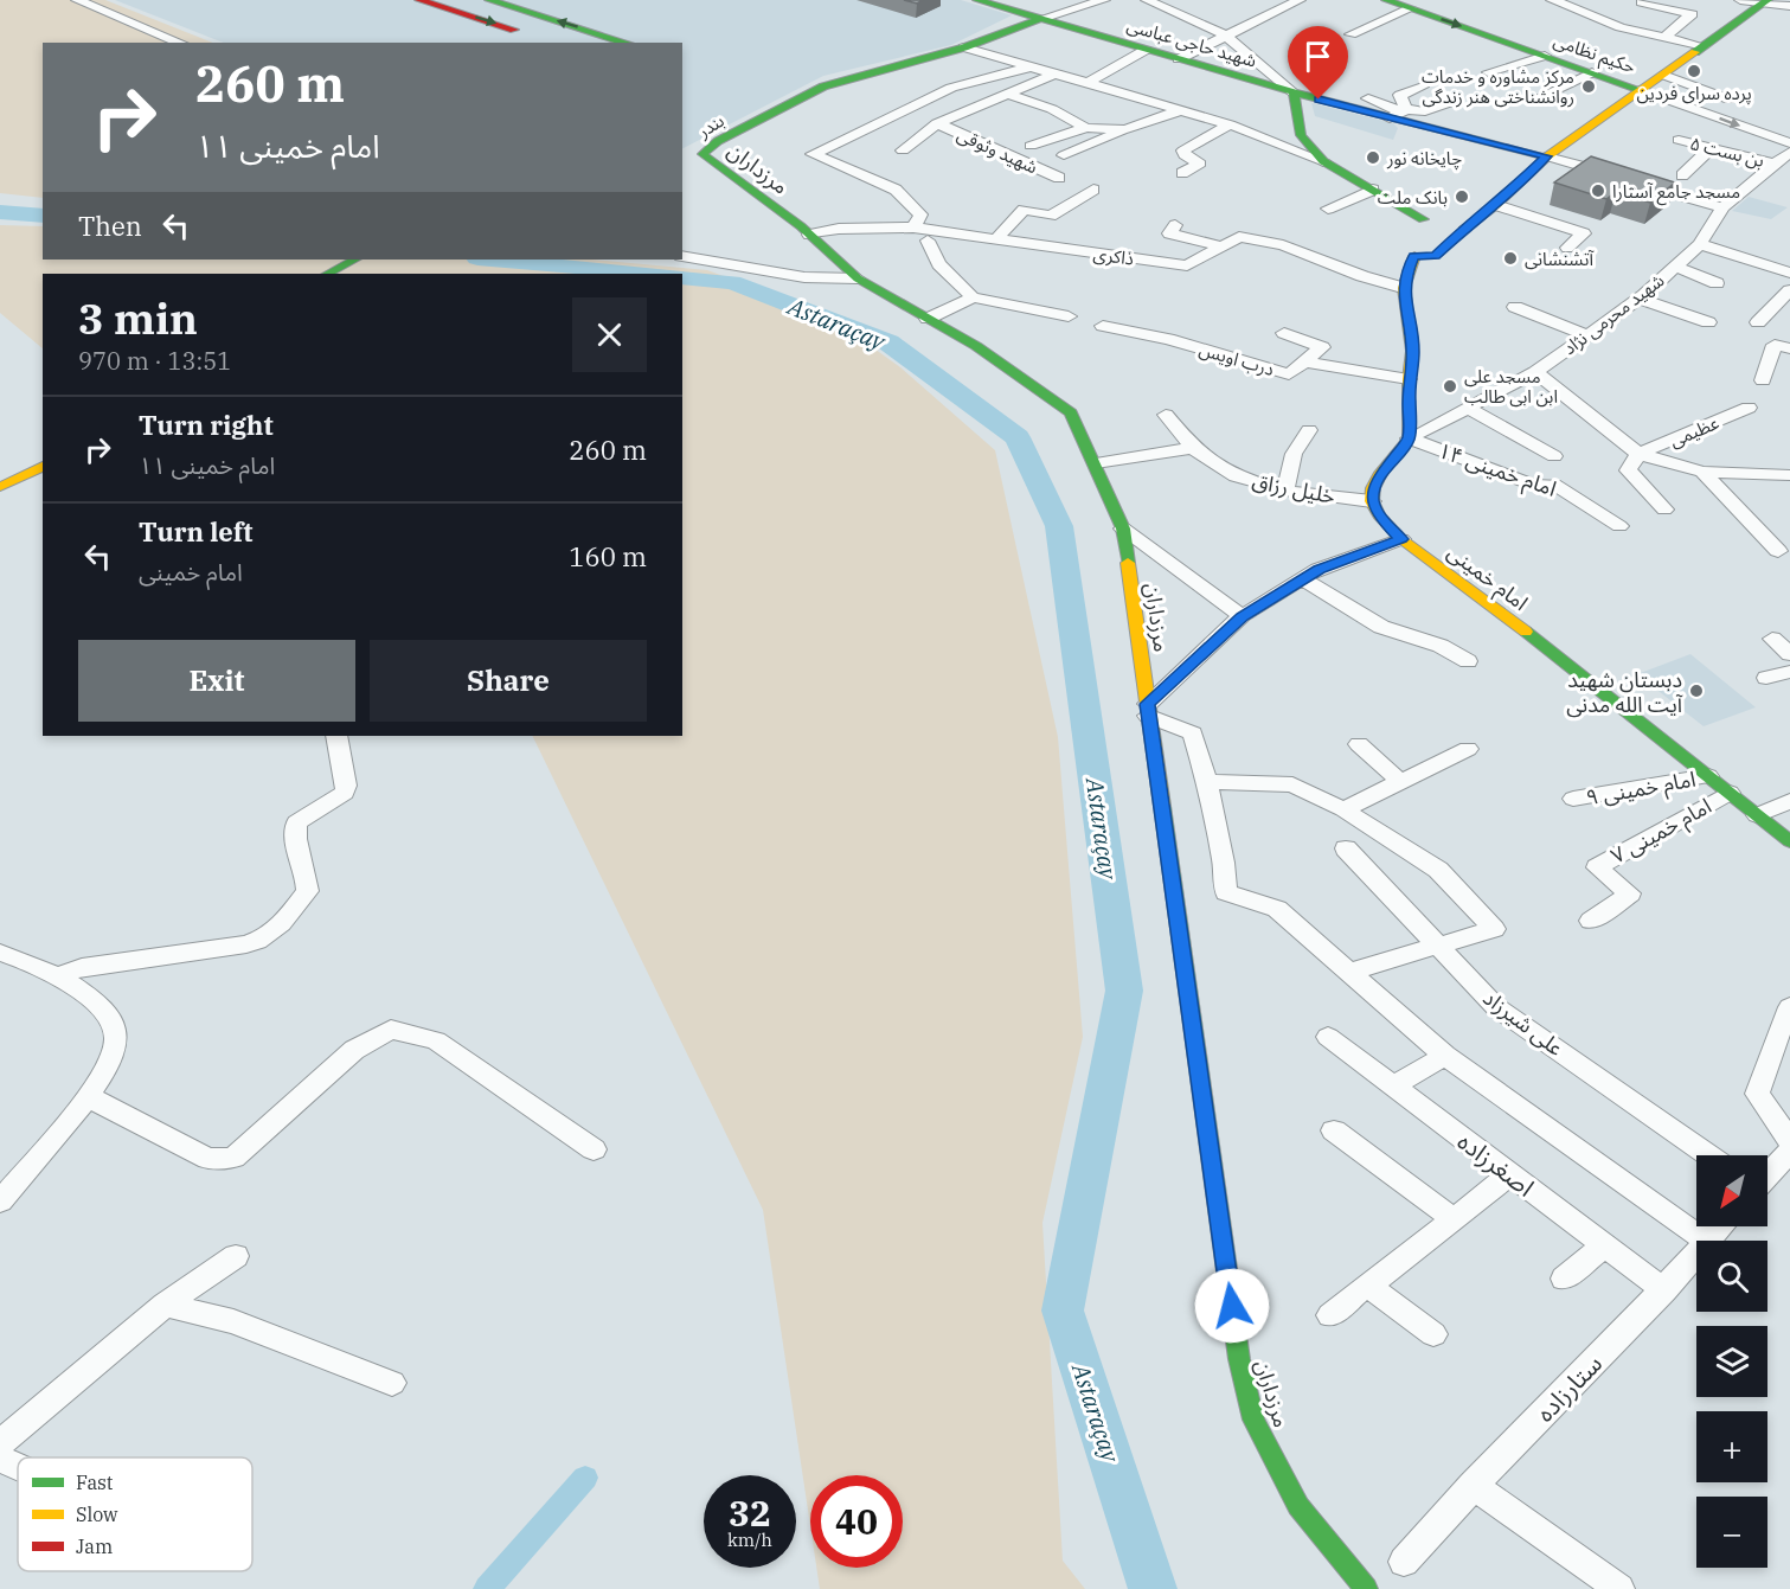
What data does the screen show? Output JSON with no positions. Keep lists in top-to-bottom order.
{
  "streets": {
    "main road": [
      "شهید حاجی عباسی",
      "حکیم نظامی",
      "بندر",
      "مرزداران",
      "امام خمینی"
    ],
    "street": [
      "شهید وثوقی",
      "بن بست ۵",
      "ذاکری",
      "شهید محرمی نژاد",
      "درب اویس",
      "عظیمی",
      "امام خمینی ۱۴",
      "خلیل رزاق",
      "امام خمینی ۹",
      "امام خمینی ۷",
      "علی شیرزاد",
      "اصغرزاده",
      "ستارزاده"
    ]
  },
  "crossings": [
    ["شهید حاجی عباسی", "بندر"],
    ["بندر", "مرزداران"],
    ["بن بست ۵", "شهید محرمی نژاد"],
    ["مرزداران", "ذاکری"],
    ["شهید محرمی نژاد", "امام خمینی ۱۴"],
    ["خلیل رزاق", "امام خمینی"],
    ["امام خمینی", "امام خمینی ۹"],
    ["امام خمینی", "امام خمینی ۷"],
    ["اصغرزاده", "ستارزاده"]
  ],
  "one_way": ["حکیم نظامی"],
  "water": ["Astaraçay"],
  "places": [
    "پرده سرای فردین",
    "مرکز مشاوره و خدمات روانشناختی هنر زندگی",
    "چایخانه نور",
    "مسجد جامع آستارا",
    "بانک ملت",
    "آتشنشانی",
    "مسجد علی ابن ابی طالب",
    "دبستان شهید آیت الله مدنی"
  ],
  "legend": ["Fast", "Slow", "Jam"],
  "north": "bottom left",
  "page": {
    "turn": ["260 m", "امام خمینی ۱۱"],
    "then": "Then",
    "heading": ["3 min", "970 m · 13:51"],
    "list": [
      {
        "name": "Turn right",
        "note": "امام خمینی ۱۱",
        "value": "260 m"
      },
      {
        "name": "Turn left",
        "note": "امام خمینی",
        "value": "160 m"
      }
    ],
    "buttons": ["Exit", "Share"],
    "map_buttons": ["+", "−"],
    "speed": "32 km/h",
    "limit": "40"
  }
}
